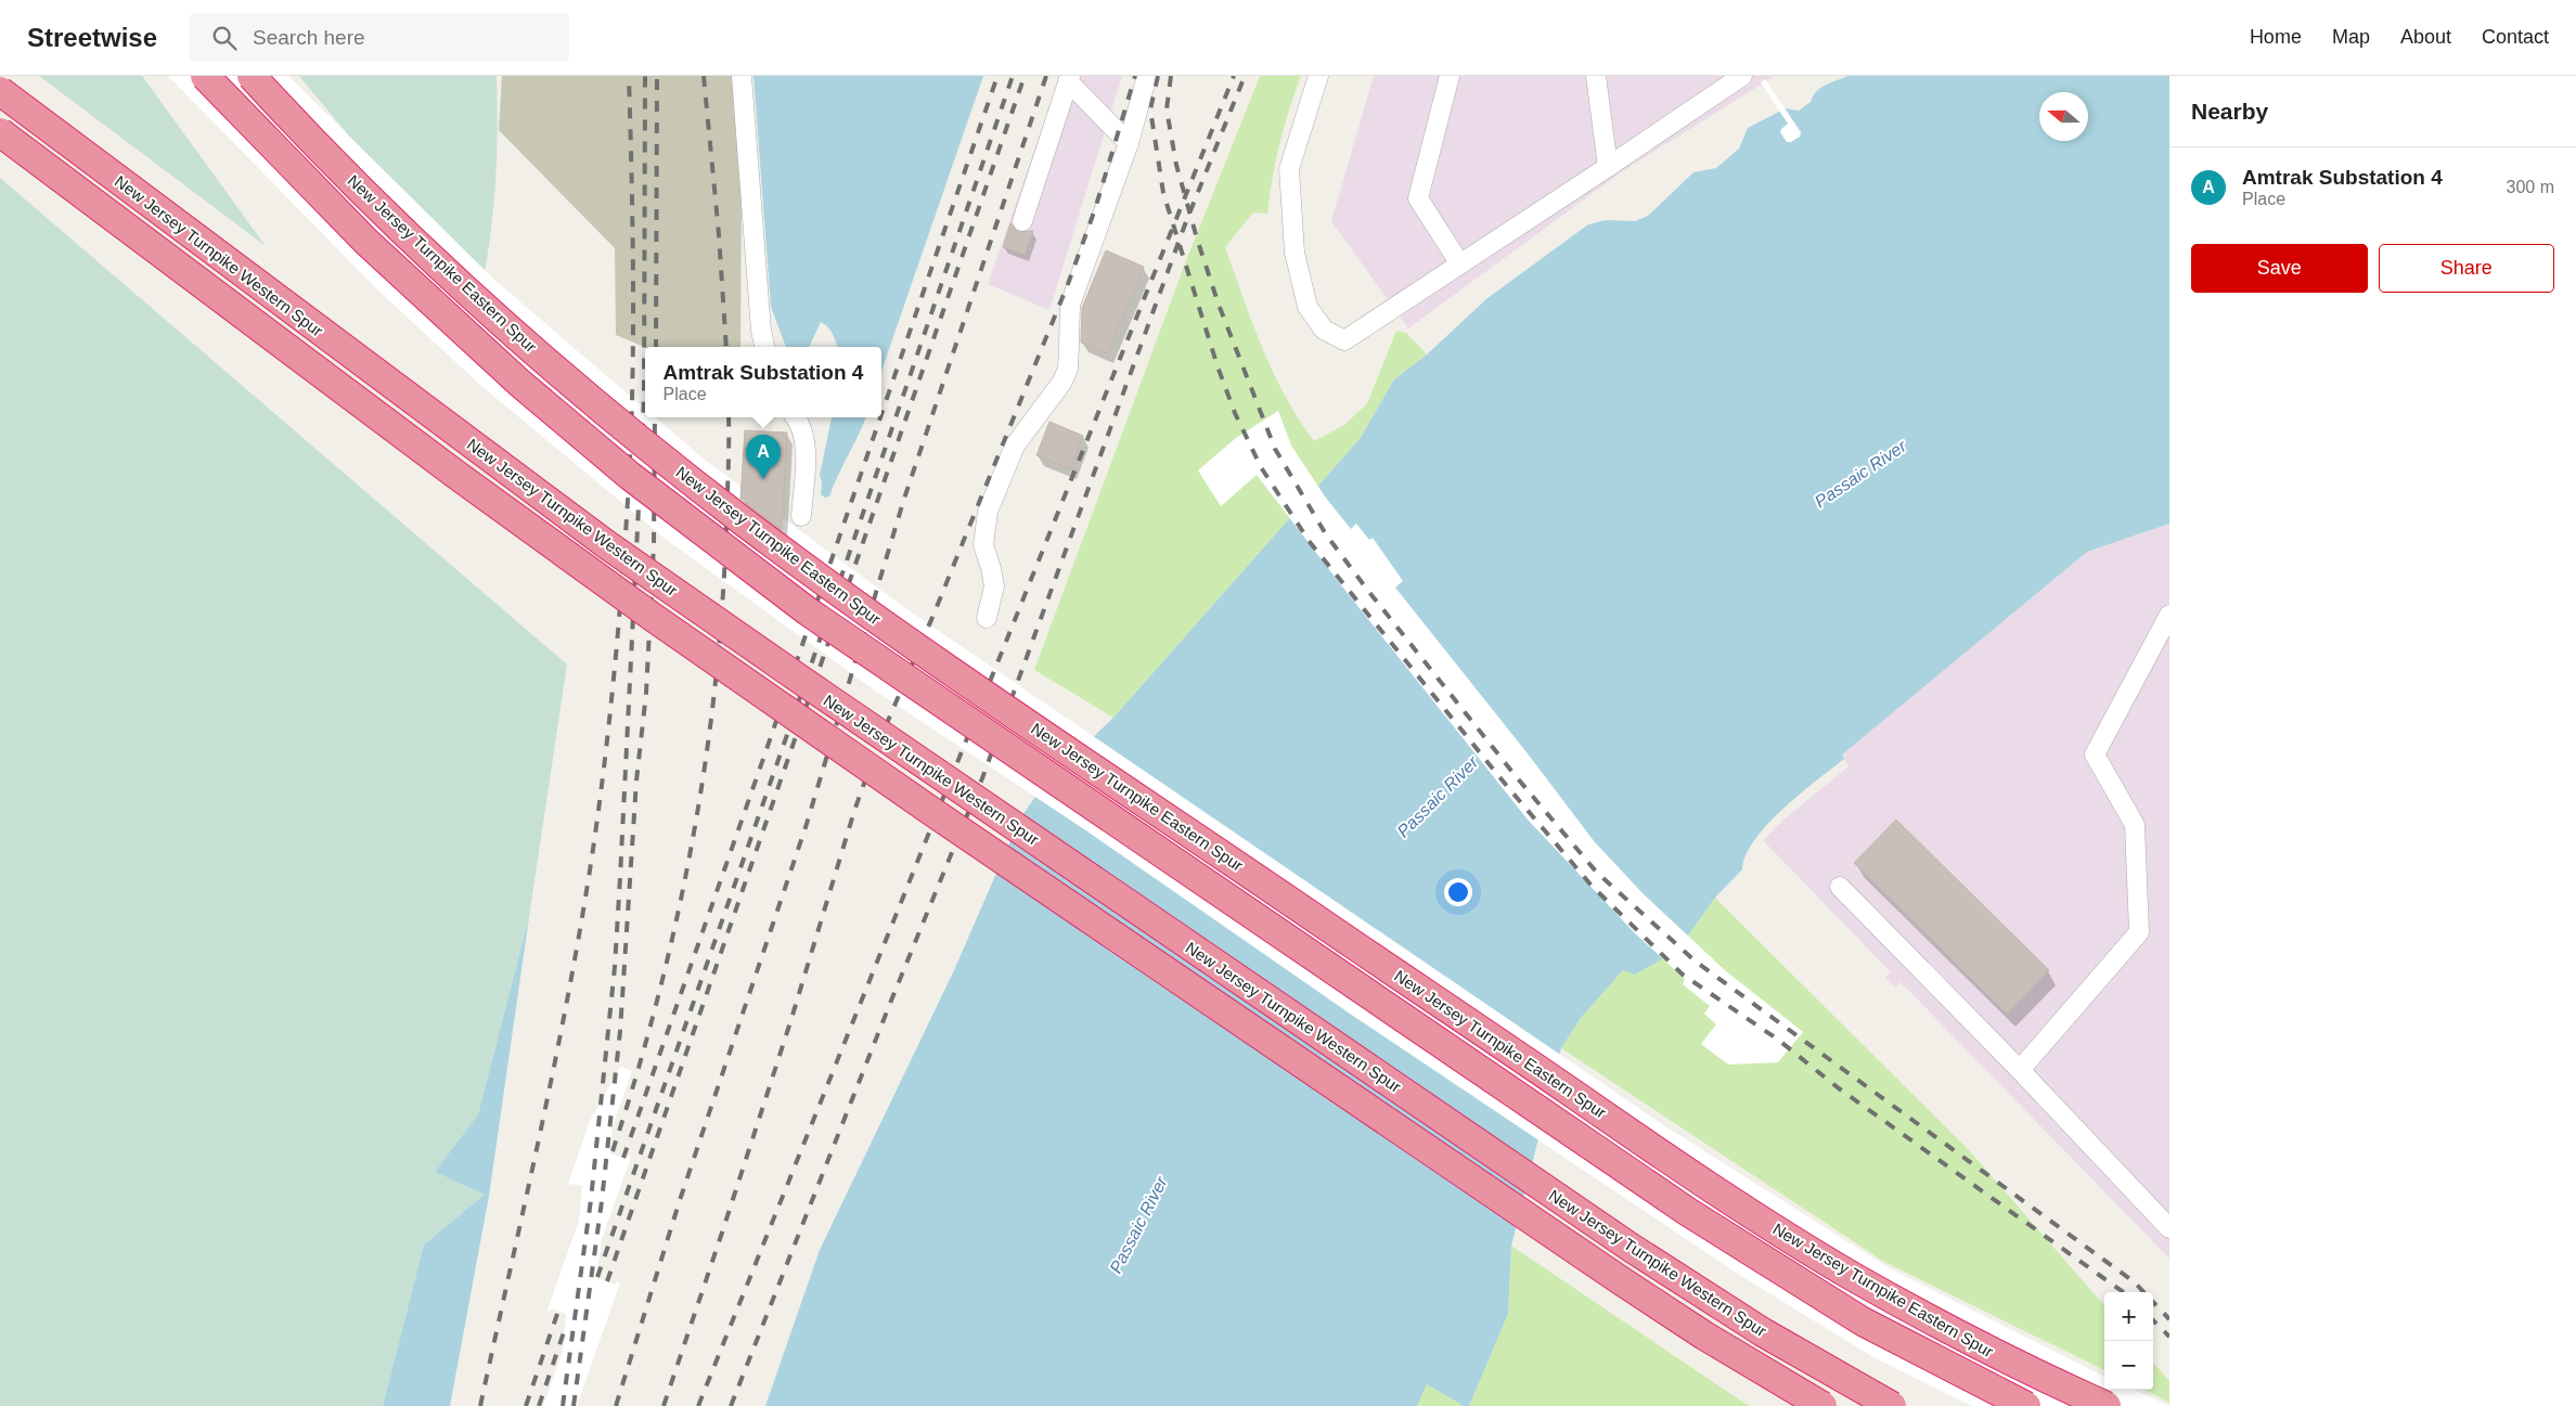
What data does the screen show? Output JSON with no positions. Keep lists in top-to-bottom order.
{
  "streets": {
    "highway": ["New Jersey Turnpike Western Spur", "New Jersey Turnpike Eastern Spur"]
  },
  "water": ["Passaic River"],
  "north": "left",
  "page": {
    "header": "Streetwise",
    "search": "Search here",
    "nav": [
      "Home",
      "Map",
      "About",
      "Contact"
    ],
    "heading": "Nearby",
    "list": [
      {
        "mark": "A",
        "name": "Amtrak Substation 4",
        "note": "Place",
        "value": "300 m"
      }
    ],
    "buttons": ["Save", "Share"],
    "popup": ["Amtrak Substation 4", "Place"],
    "pins": "A",
    "map_buttons": ["+", "−"]
  }
}
